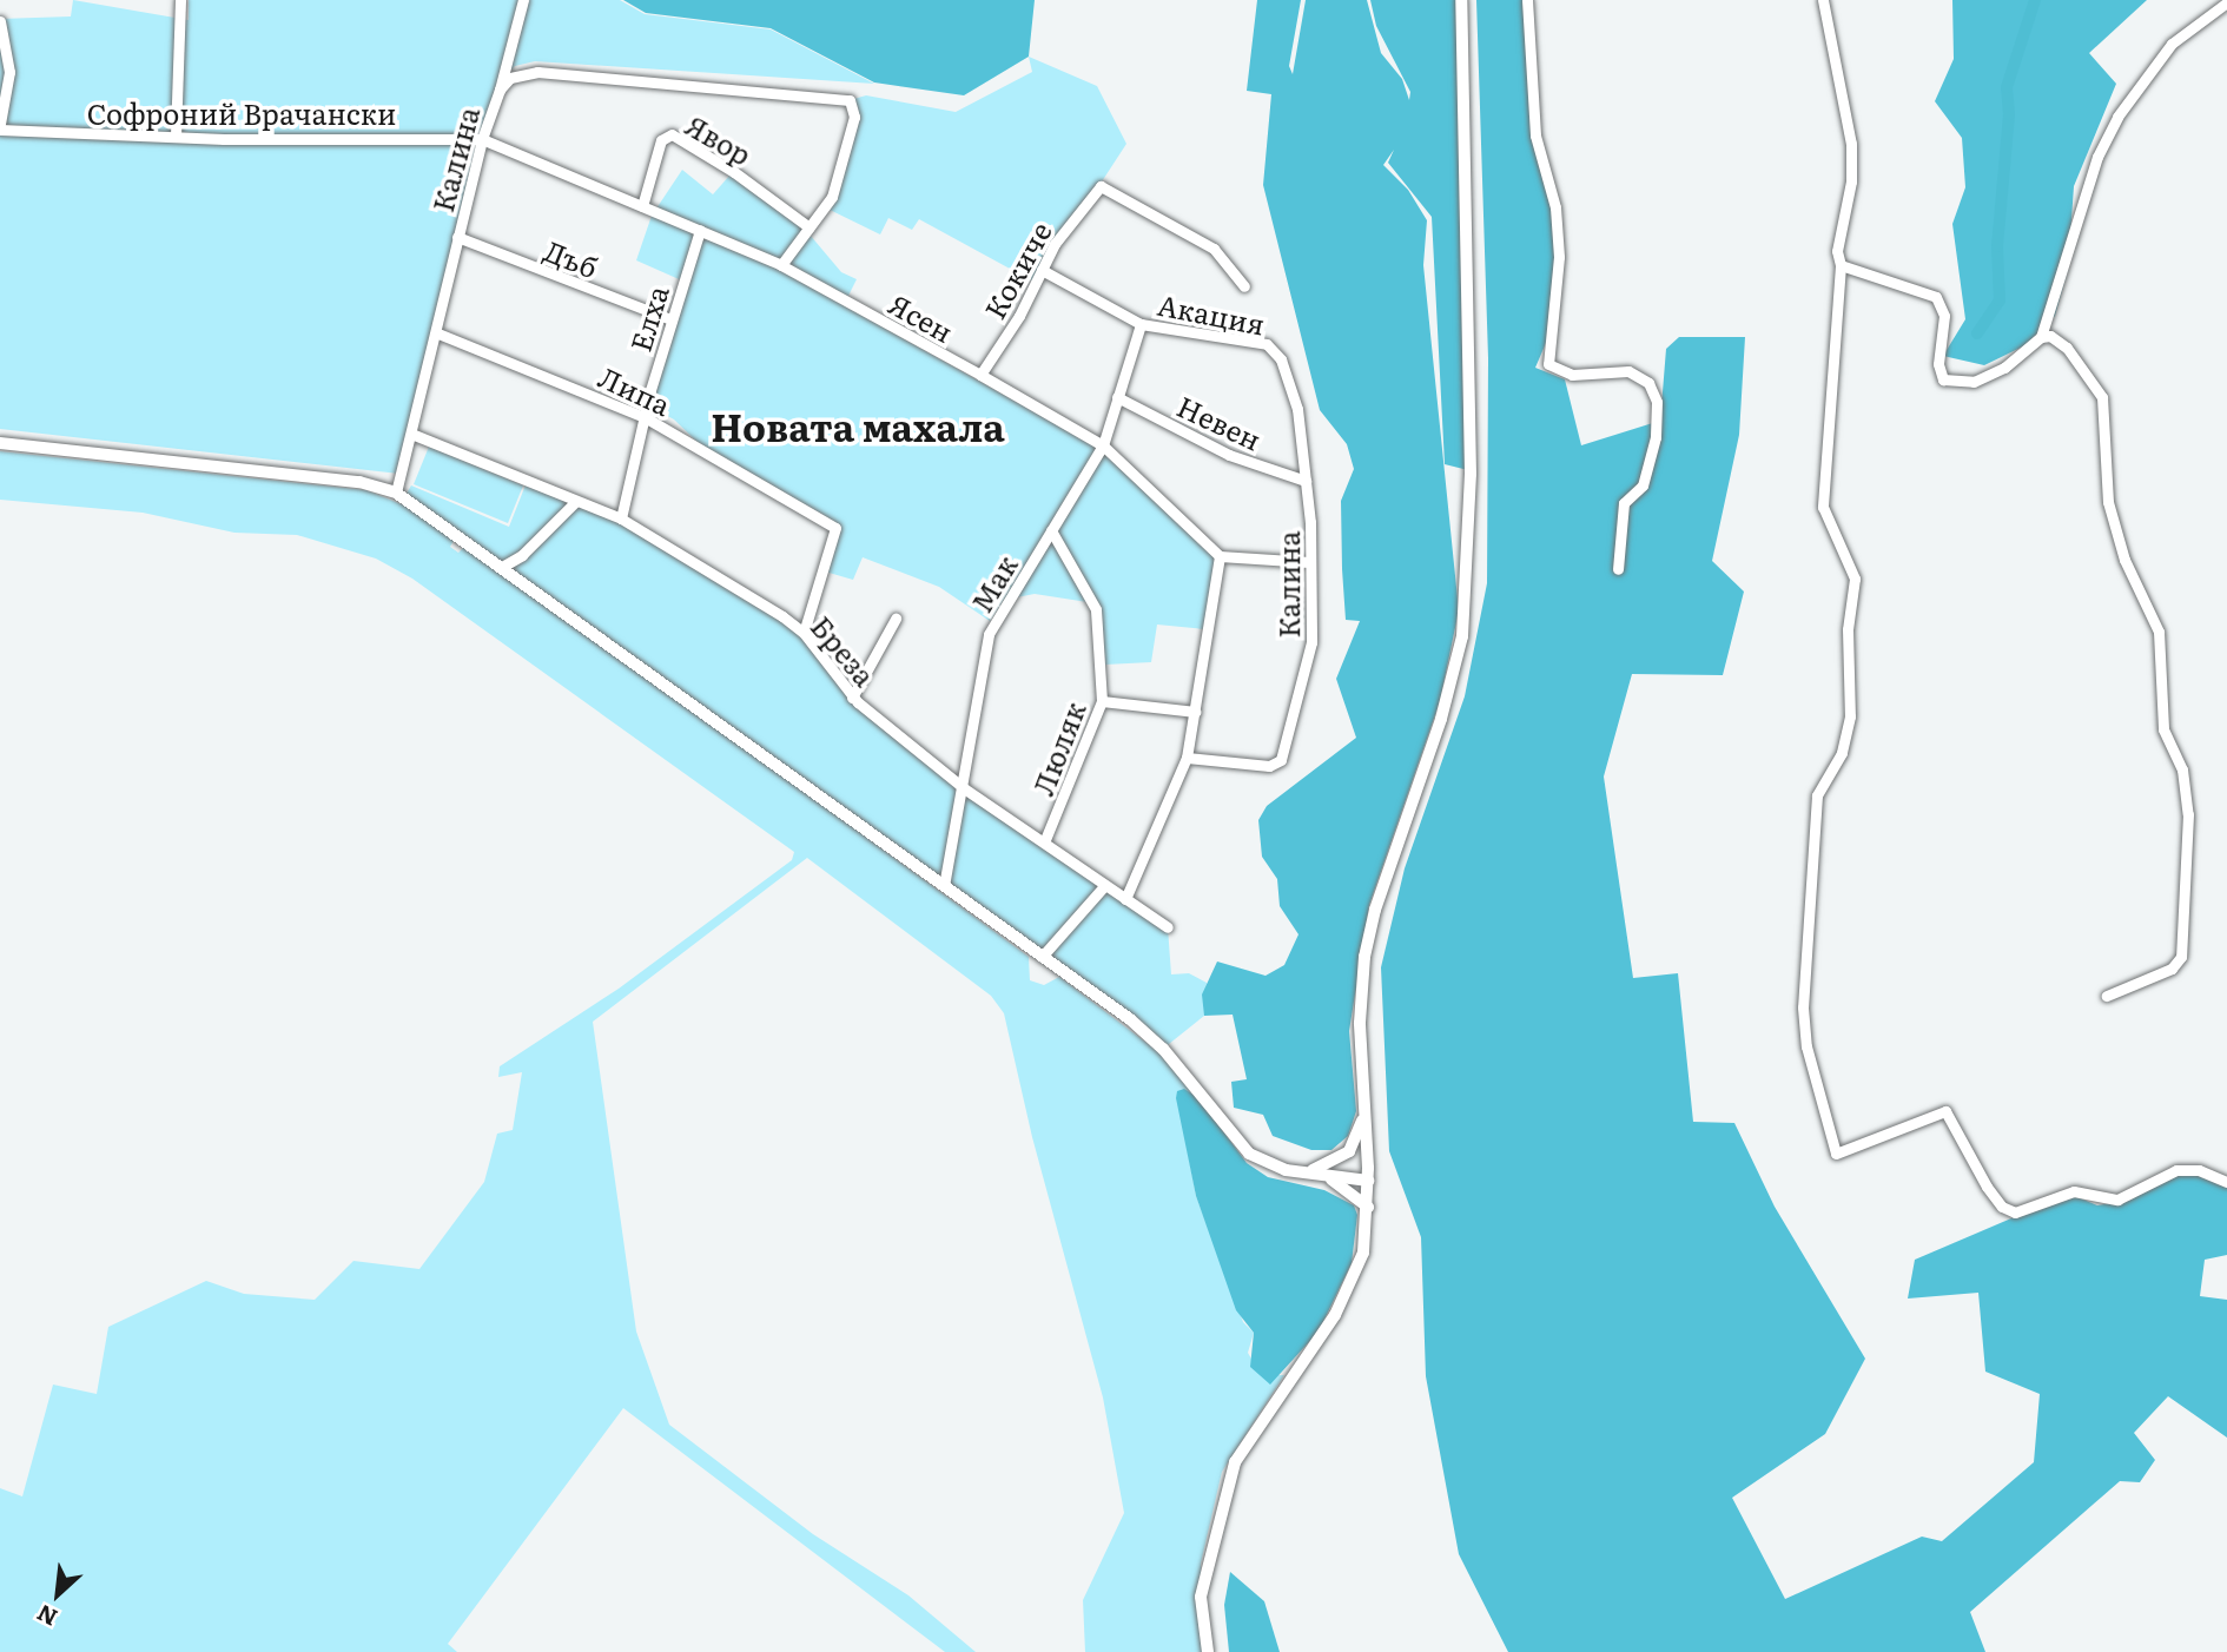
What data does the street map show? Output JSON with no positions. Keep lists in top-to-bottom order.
{
  "streets": {
    "street": [
      "Софроний Врачански",
      "Явор",
      "Калина",
      "Дъб",
      "Кокиче",
      "Акация",
      "Ясен",
      "Елха",
      "Липа",
      "Невен",
      "Мак",
      "Бреза",
      "Люляк"
    ]
  },
  "crossings": [
    ["Софроний Врачански", "Калина"],
    ["Софроний Врачански", "Ясен"],
    ["Явор", "Калина"],
    ["Явор", "Ясен"],
    ["Калина", "Дъб"],
    ["Калина", "Акация"],
    ["Калина", "Ясен"],
    ["Калина", "Липа"],
    ["Калина", "Невен"],
    ["Калина", "Бреза"],
    ["Дъб", "Елха"],
    ["Кокиче", "Акация"],
    ["Кокиче", "Ясен"],
    ["Акация", "Мак"],
    ["Ясен", "Елха"],
    ["Ясен", "Мак"],
    ["Елха", "Липа"],
    ["Елха", "Бреза"],
    ["Липа", "Бреза"],
    ["Невен", "Мак"],
    ["Мак", "Бреза"],
    ["Мак", "Люляк"],
    ["Бреза", "Люляк"]
  ],
  "districts": ["Новата махала"],
  "north": "bottom left"
}
